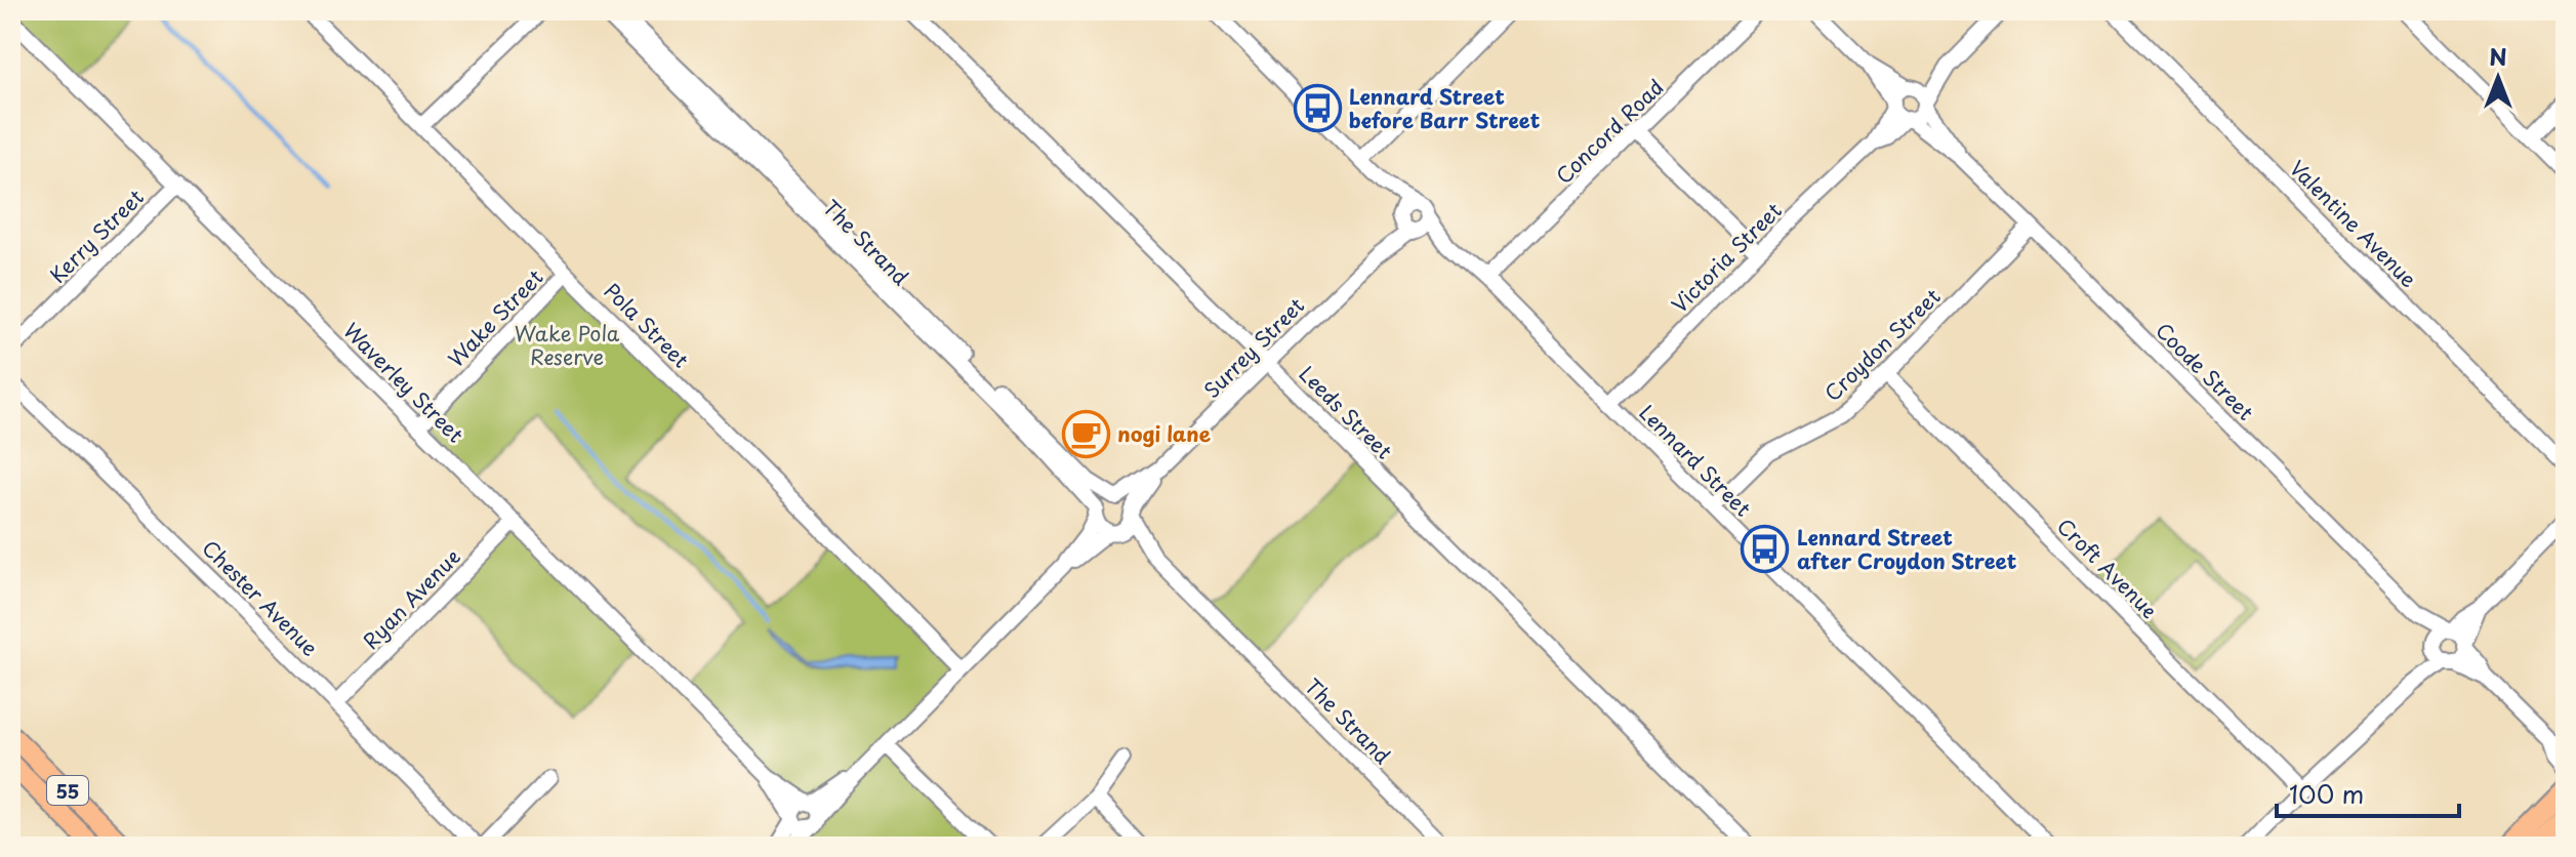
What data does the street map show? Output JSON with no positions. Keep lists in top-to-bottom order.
{
  "streets": {
    "main road": ["55"],
    "street": [
      "Concord Road",
      "Valentine Avenue",
      "Kerry Street",
      "The Strand",
      "Victoria Street",
      "Wake Street",
      "Pola Street",
      "Croydon Street",
      "Surrey Street",
      "Coode Street",
      "Waverley Street",
      "Leeds Street",
      "Lennard Street",
      "Croft Avenue",
      "Chester Avenue",
      "Ryan Avenue"
    ]
  },
  "crossings": [
    ["Concord Road", "Lennard Street"],
    ["Kerry Street", "Waverley Street"],
    ["The Strand", "Surrey Street"],
    ["Victoria Street", "Coode Street"],
    ["Victoria Street", "Lennard Street"],
    ["Wake Street", "Pola Street"],
    ["Wake Street", "Waverley Street"],
    ["Croydon Street", "Coode Street"],
    ["Croydon Street", "Lennard Street"],
    ["Croydon Street", "Croft Avenue"],
    ["Surrey Street", "Leeds Street"],
    ["Surrey Street", "Lennard Street"],
    ["Waverley Street", "Ryan Avenue"],
    ["Chester Avenue", "Ryan Avenue"]
  ],
  "parks": ["Wake Pola Reserve"],
  "places": {
    "bus stop": ["Lennard Street before Barr Street", "Lennard Street after Croydon Street"],
    "cafe": ["nogi lane"]
  },
  "scale_bar": "100 m",
  "north": "top"
}
